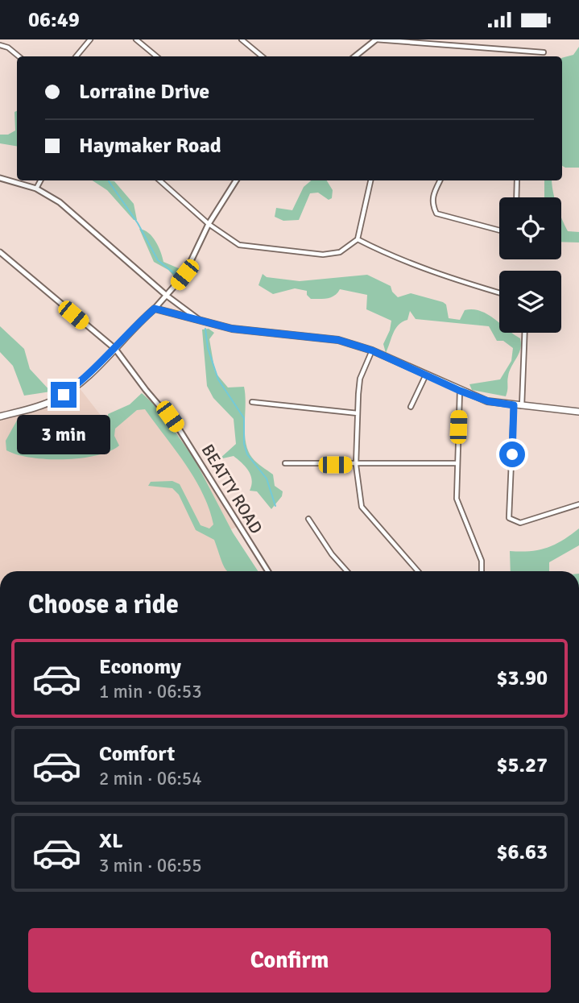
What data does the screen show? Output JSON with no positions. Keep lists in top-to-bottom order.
{
  "streets": {
    "street": ["BEATTY ROAD"]
  },
  "page": {
    "status": "06:49",
    "banner": ["Lorraine Drive", "Haymaker Road"],
    "bubble": "3 min",
    "heading": "Choose a ride",
    "list": [
      {
        "name": "Economy",
        "note": "1 min · 06:53",
        "value": "$3.90"
      },
      {
        "name": "Comfort",
        "note": "2 min · 06:54",
        "value": "$5.27"
      },
      {
        "name": "XL",
        "note": "3 min · 06:55",
        "value": "$6.63"
      }
    ],
    "buttons": "Confirm"
  }
}
